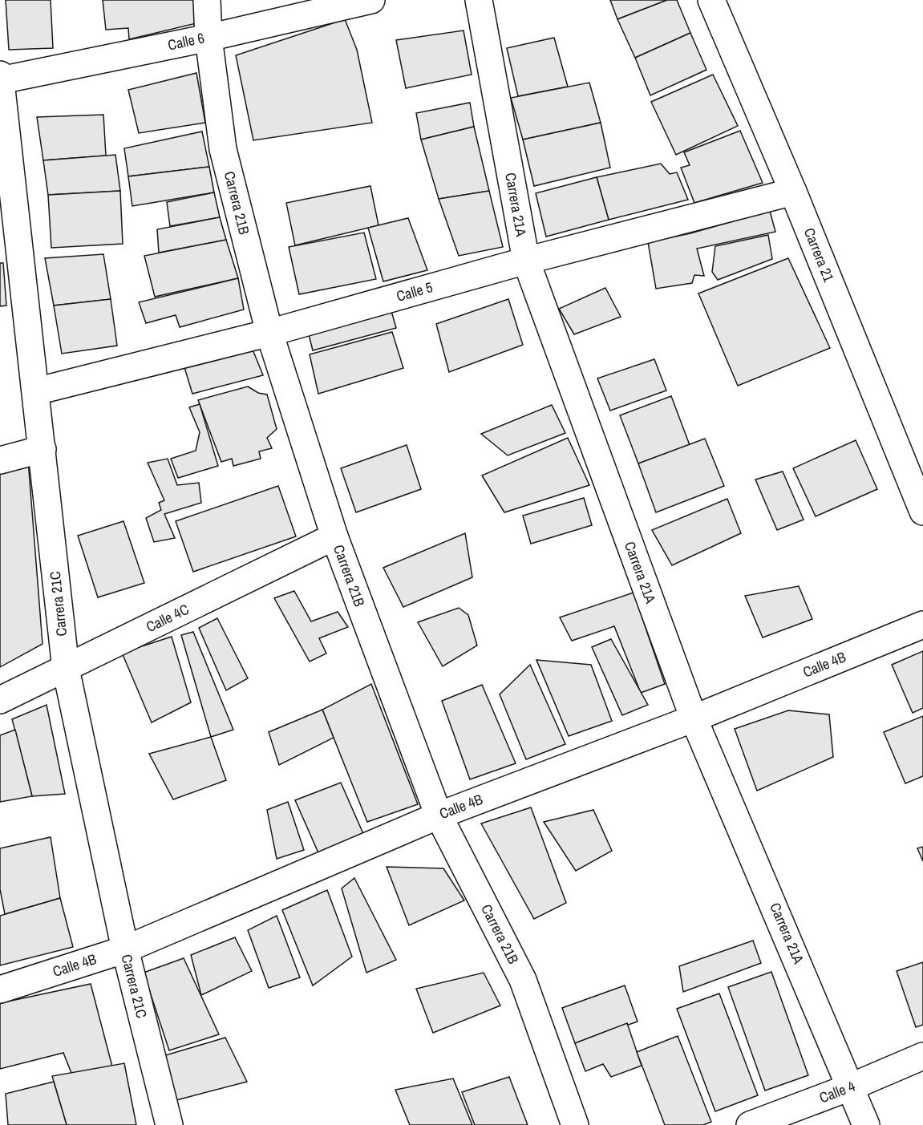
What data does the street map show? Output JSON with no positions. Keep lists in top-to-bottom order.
{
  "streets": {
    "street": [
      "Calle 6",
      "Carrera 21B",
      "Carrera 21A",
      "Carrera 21",
      "Calle 5",
      "Carrera 21C",
      "Calle 4C",
      "Calle 4B",
      "Calle 4"
    ]
  },
  "crossings": [
    ["Calle 6", "Carrera 21B"],
    ["Calle 6", "Carrera 21C"],
    ["Carrera 21B", "Calle 5"],
    ["Carrera 21B", "Calle 4C"],
    ["Carrera 21B", "Calle 4B"],
    ["Carrera 21A", "Calle 5"],
    ["Carrera 21A", "Calle 4B"],
    ["Carrera 21A", "Calle 4"],
    ["Carrera 21", "Calle 5"],
    ["Calle 5", "Carrera 21C"],
    ["Carrera 21C", "Calle 4C"],
    ["Carrera 21C", "Calle 4B"]
  ]
}
